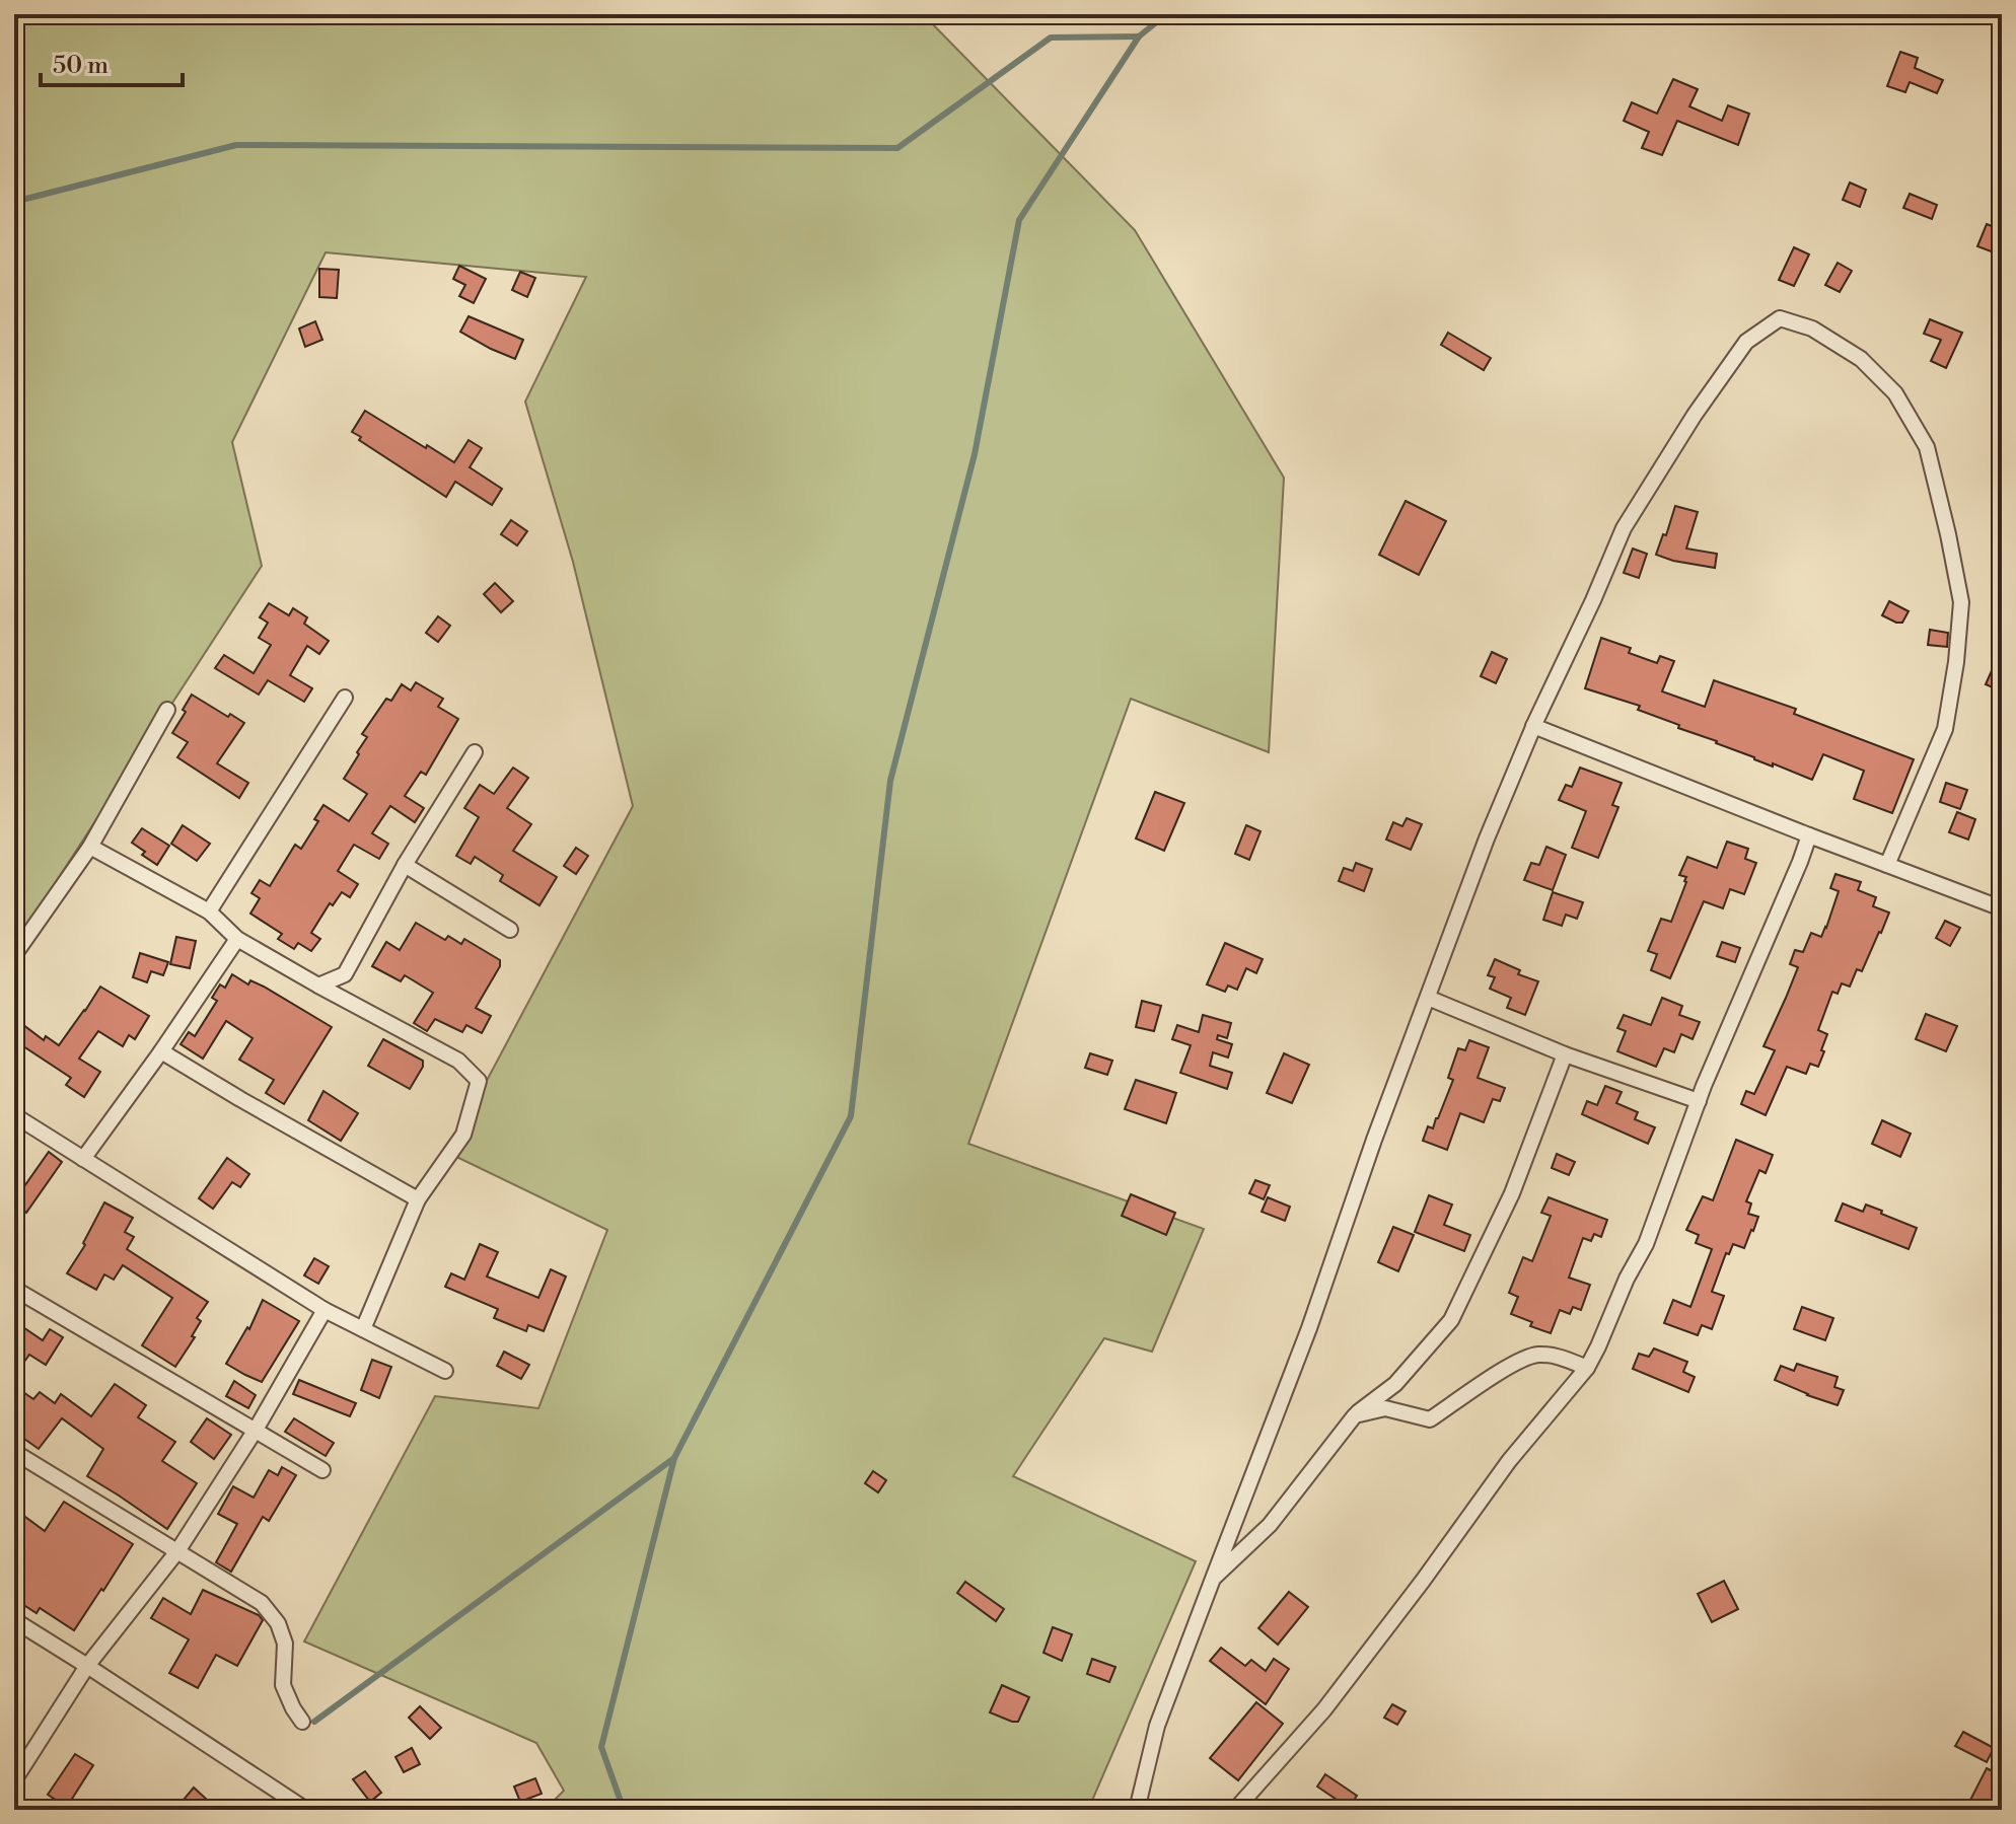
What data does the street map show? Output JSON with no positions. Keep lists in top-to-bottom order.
{
  "scale_bar": "50 m"
}
